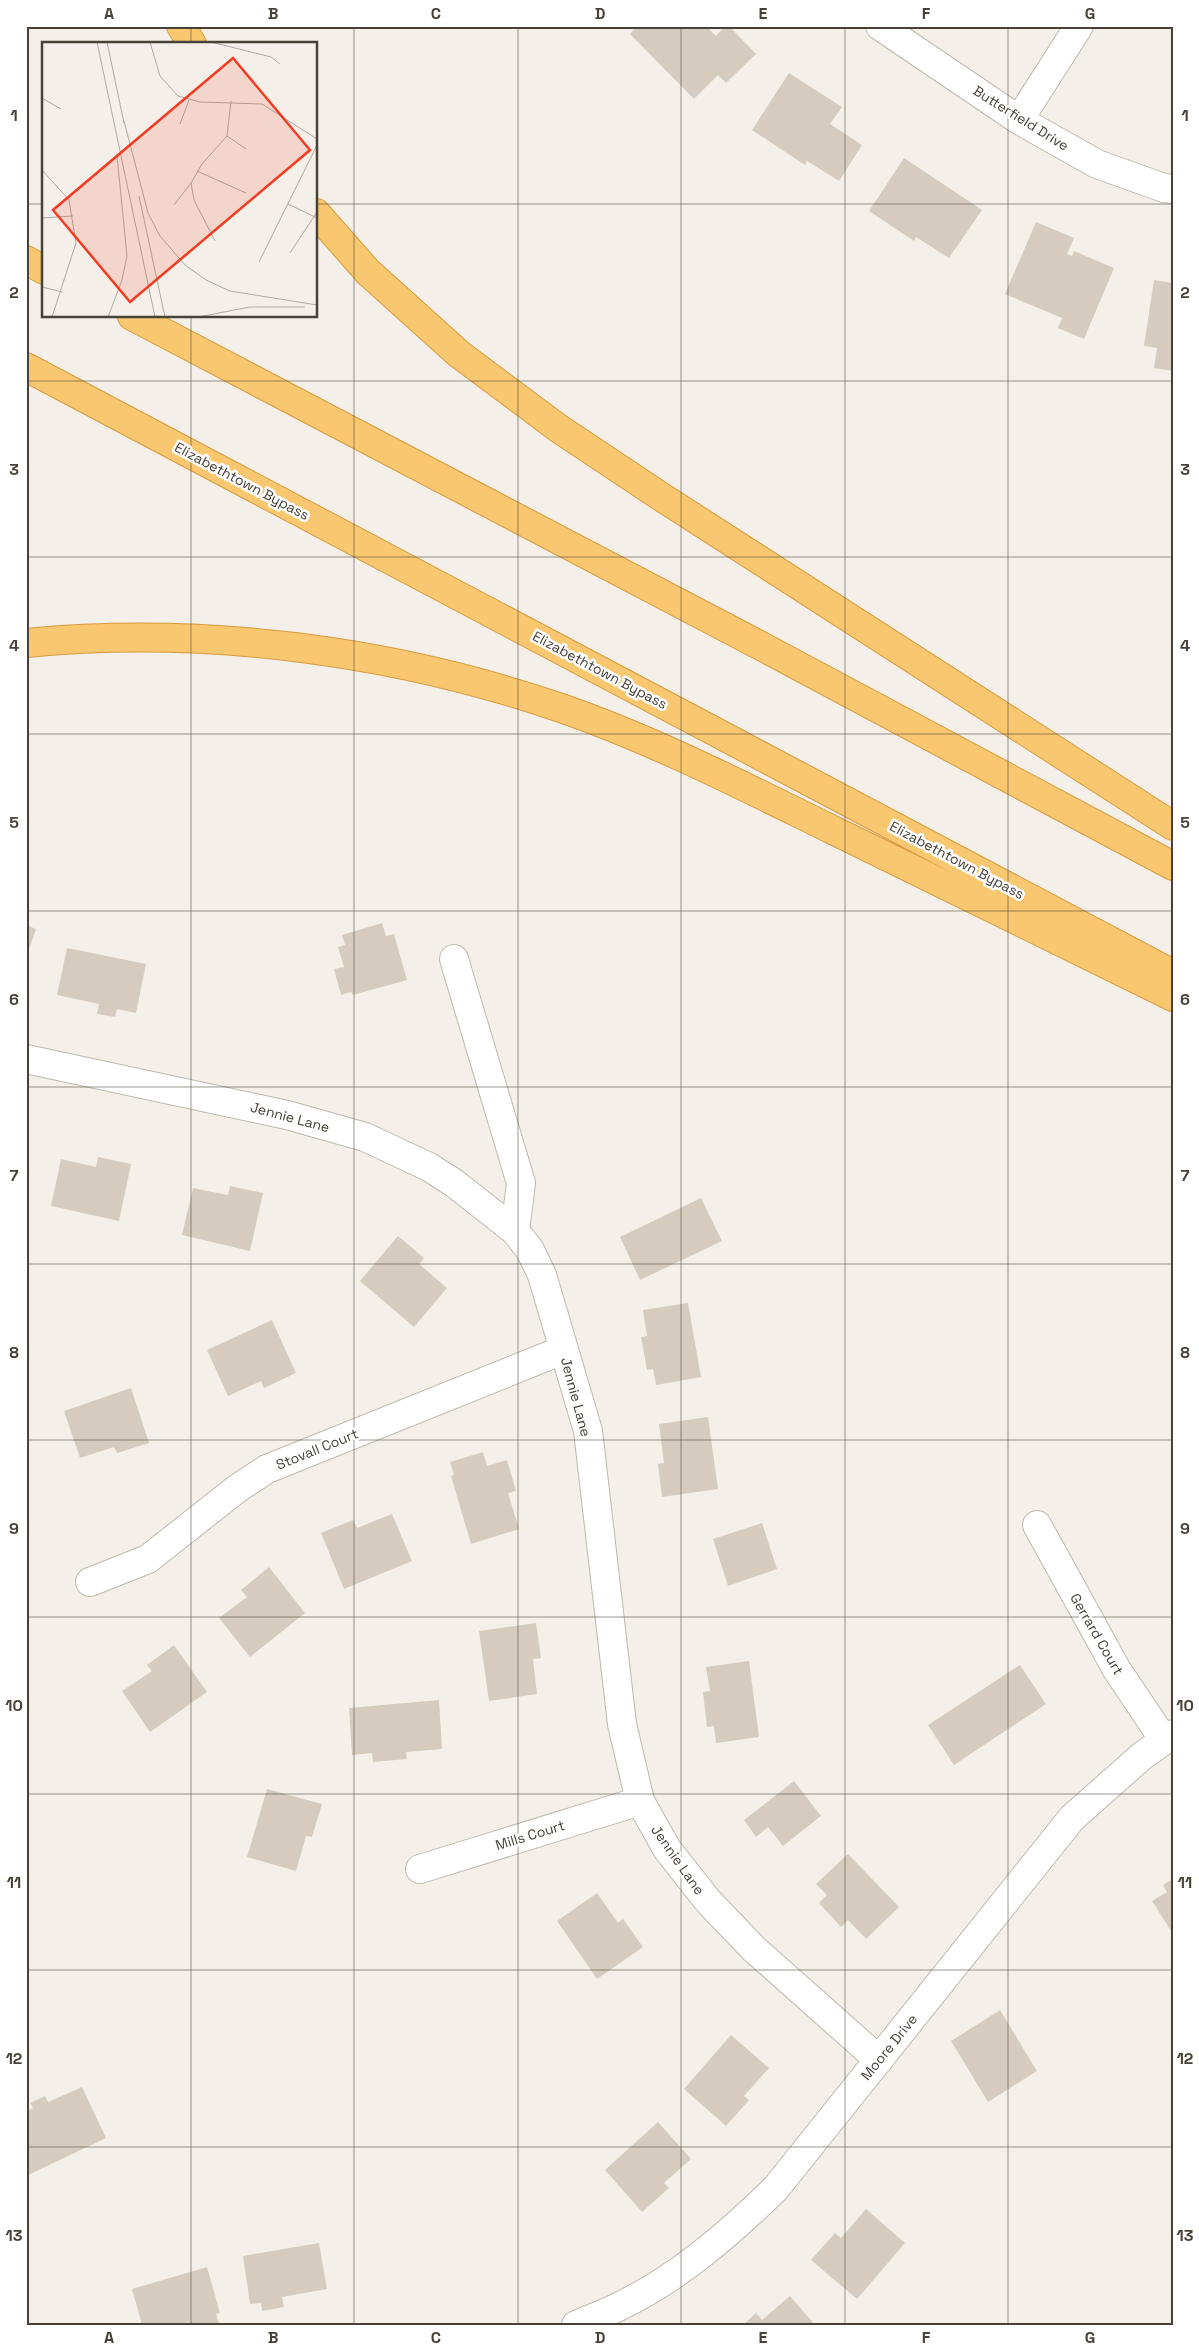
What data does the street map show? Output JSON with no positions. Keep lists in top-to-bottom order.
{
  "streets": {
    "highway": ["Elizabethtown Bypass"],
    "street": [
      "Butterfield Drive",
      "Jennie Lane",
      "Stovall Court",
      "Gerrard Court",
      "Mills Court",
      "Moore Drive"
    ]
  },
  "crossings": [
    ["Jennie Lane", "Stovall Court"],
    ["Jennie Lane", "Mills Court"],
    ["Jennie Lane", "Moore Drive"],
    ["Gerrard Court", "Moore Drive"]
  ],
  "grid": {
    "columns": [
      "A",
      "B",
      "C",
      "D",
      "E",
      "F",
      "G"
    ],
    "rows": [
      "1",
      "2",
      "3",
      "4",
      "5",
      "6",
      "7",
      "8",
      "9",
      "10",
      "11",
      "12",
      "13"
    ]
  }
}
